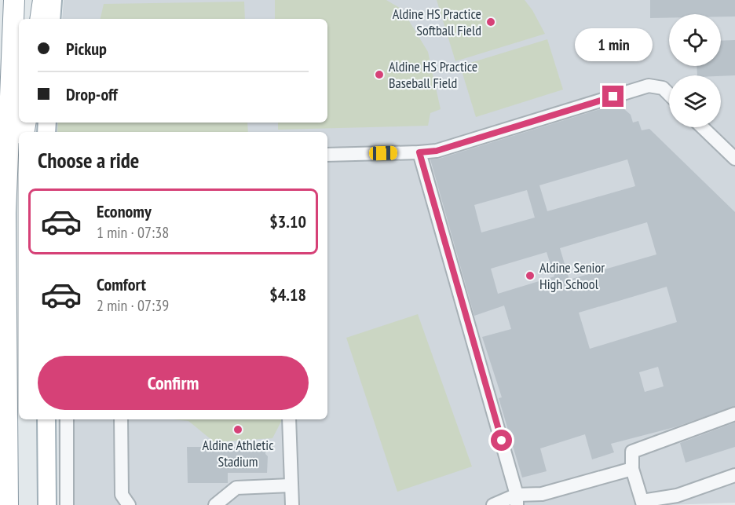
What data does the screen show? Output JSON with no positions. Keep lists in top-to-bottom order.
{
  "places": [
    "Aldine HS Practice Softball Field",
    "Aldine HS Practice Baseball Field",
    "Aldine Senior High School",
    "Aldine Athletic Stadium"
  ],
  "page": {
    "banner": ["Pickup", "Drop-off"],
    "bubble": "1 min",
    "heading": "Choose a ride",
    "list": [
      {
        "name": "Economy",
        "note": "1 min · 07:38",
        "value": "$3.10"
      },
      {
        "name": "Comfort",
        "note": "2 min · 07:39",
        "value": "$4.18"
      }
    ],
    "buttons": "Confirm"
  }
}
